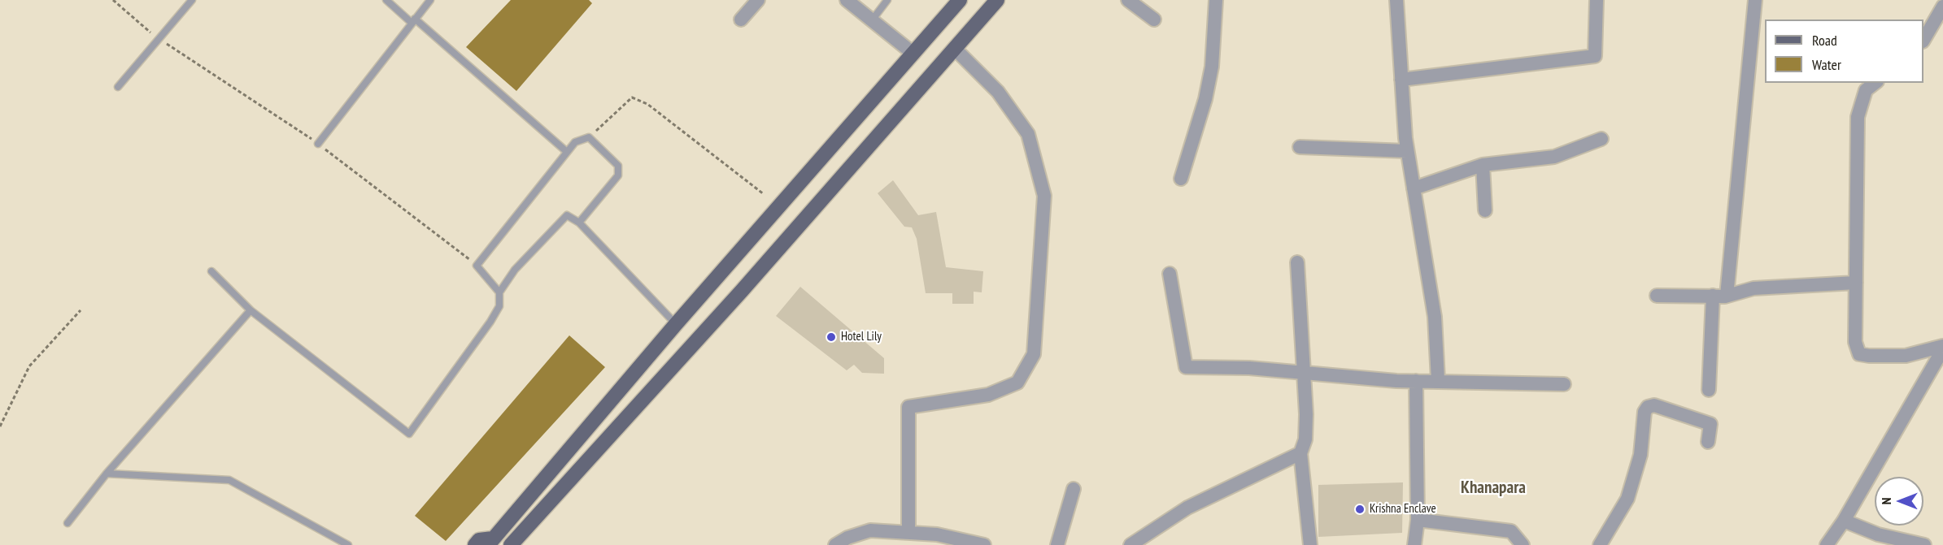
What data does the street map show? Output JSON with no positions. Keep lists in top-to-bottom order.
{
  "districts": ["Khanapara"],
  "places": ["Hotel Lily", "Krishna Enclave"],
  "legend": ["Road", "Water"],
  "north": "left"
}
